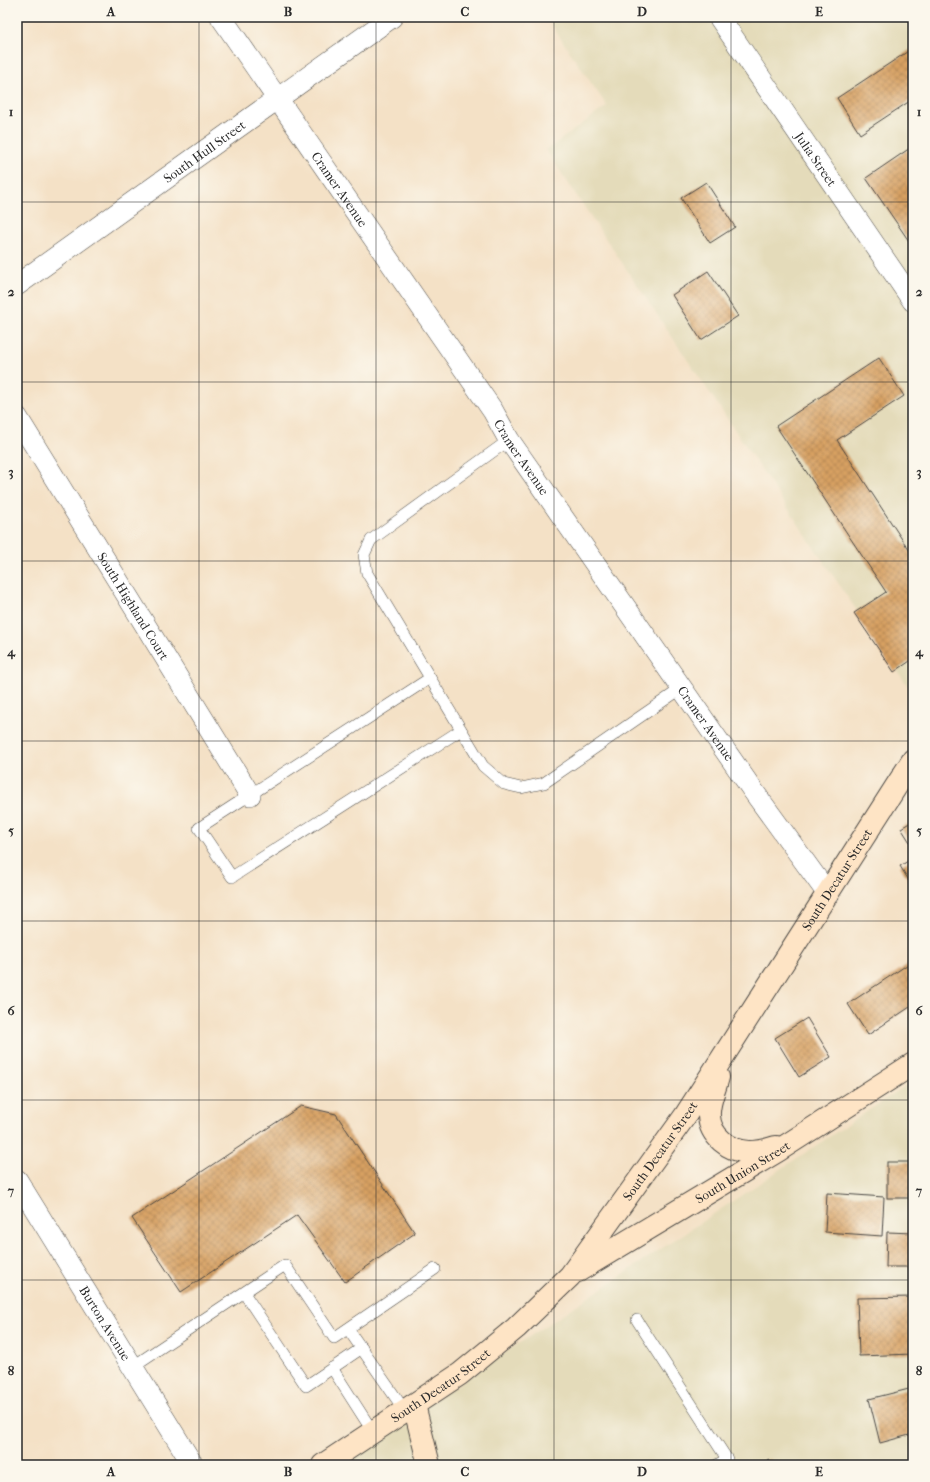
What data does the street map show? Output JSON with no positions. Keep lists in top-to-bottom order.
{
  "streets": {
    "main road": ["South Decatur Street", "South Union Street"],
    "street": [
      "South Hull Street",
      "Julia Street",
      "Cramer Avenue",
      "South Highland Court",
      "Burton Avenue"
    ]
  },
  "crossings": [
    ["South Hull Street", "Cramer Avenue"],
    ["Cramer Avenue", "South Decatur Street"],
    ["South Decatur Street", "South Union Street"]
  ],
  "grid": {
    "columns": [
      "A",
      "B",
      "C",
      "D",
      "E"
    ],
    "rows": [
      "1",
      "2",
      "3",
      "4",
      "5",
      "6",
      "7",
      "8"
    ]
  }
}
